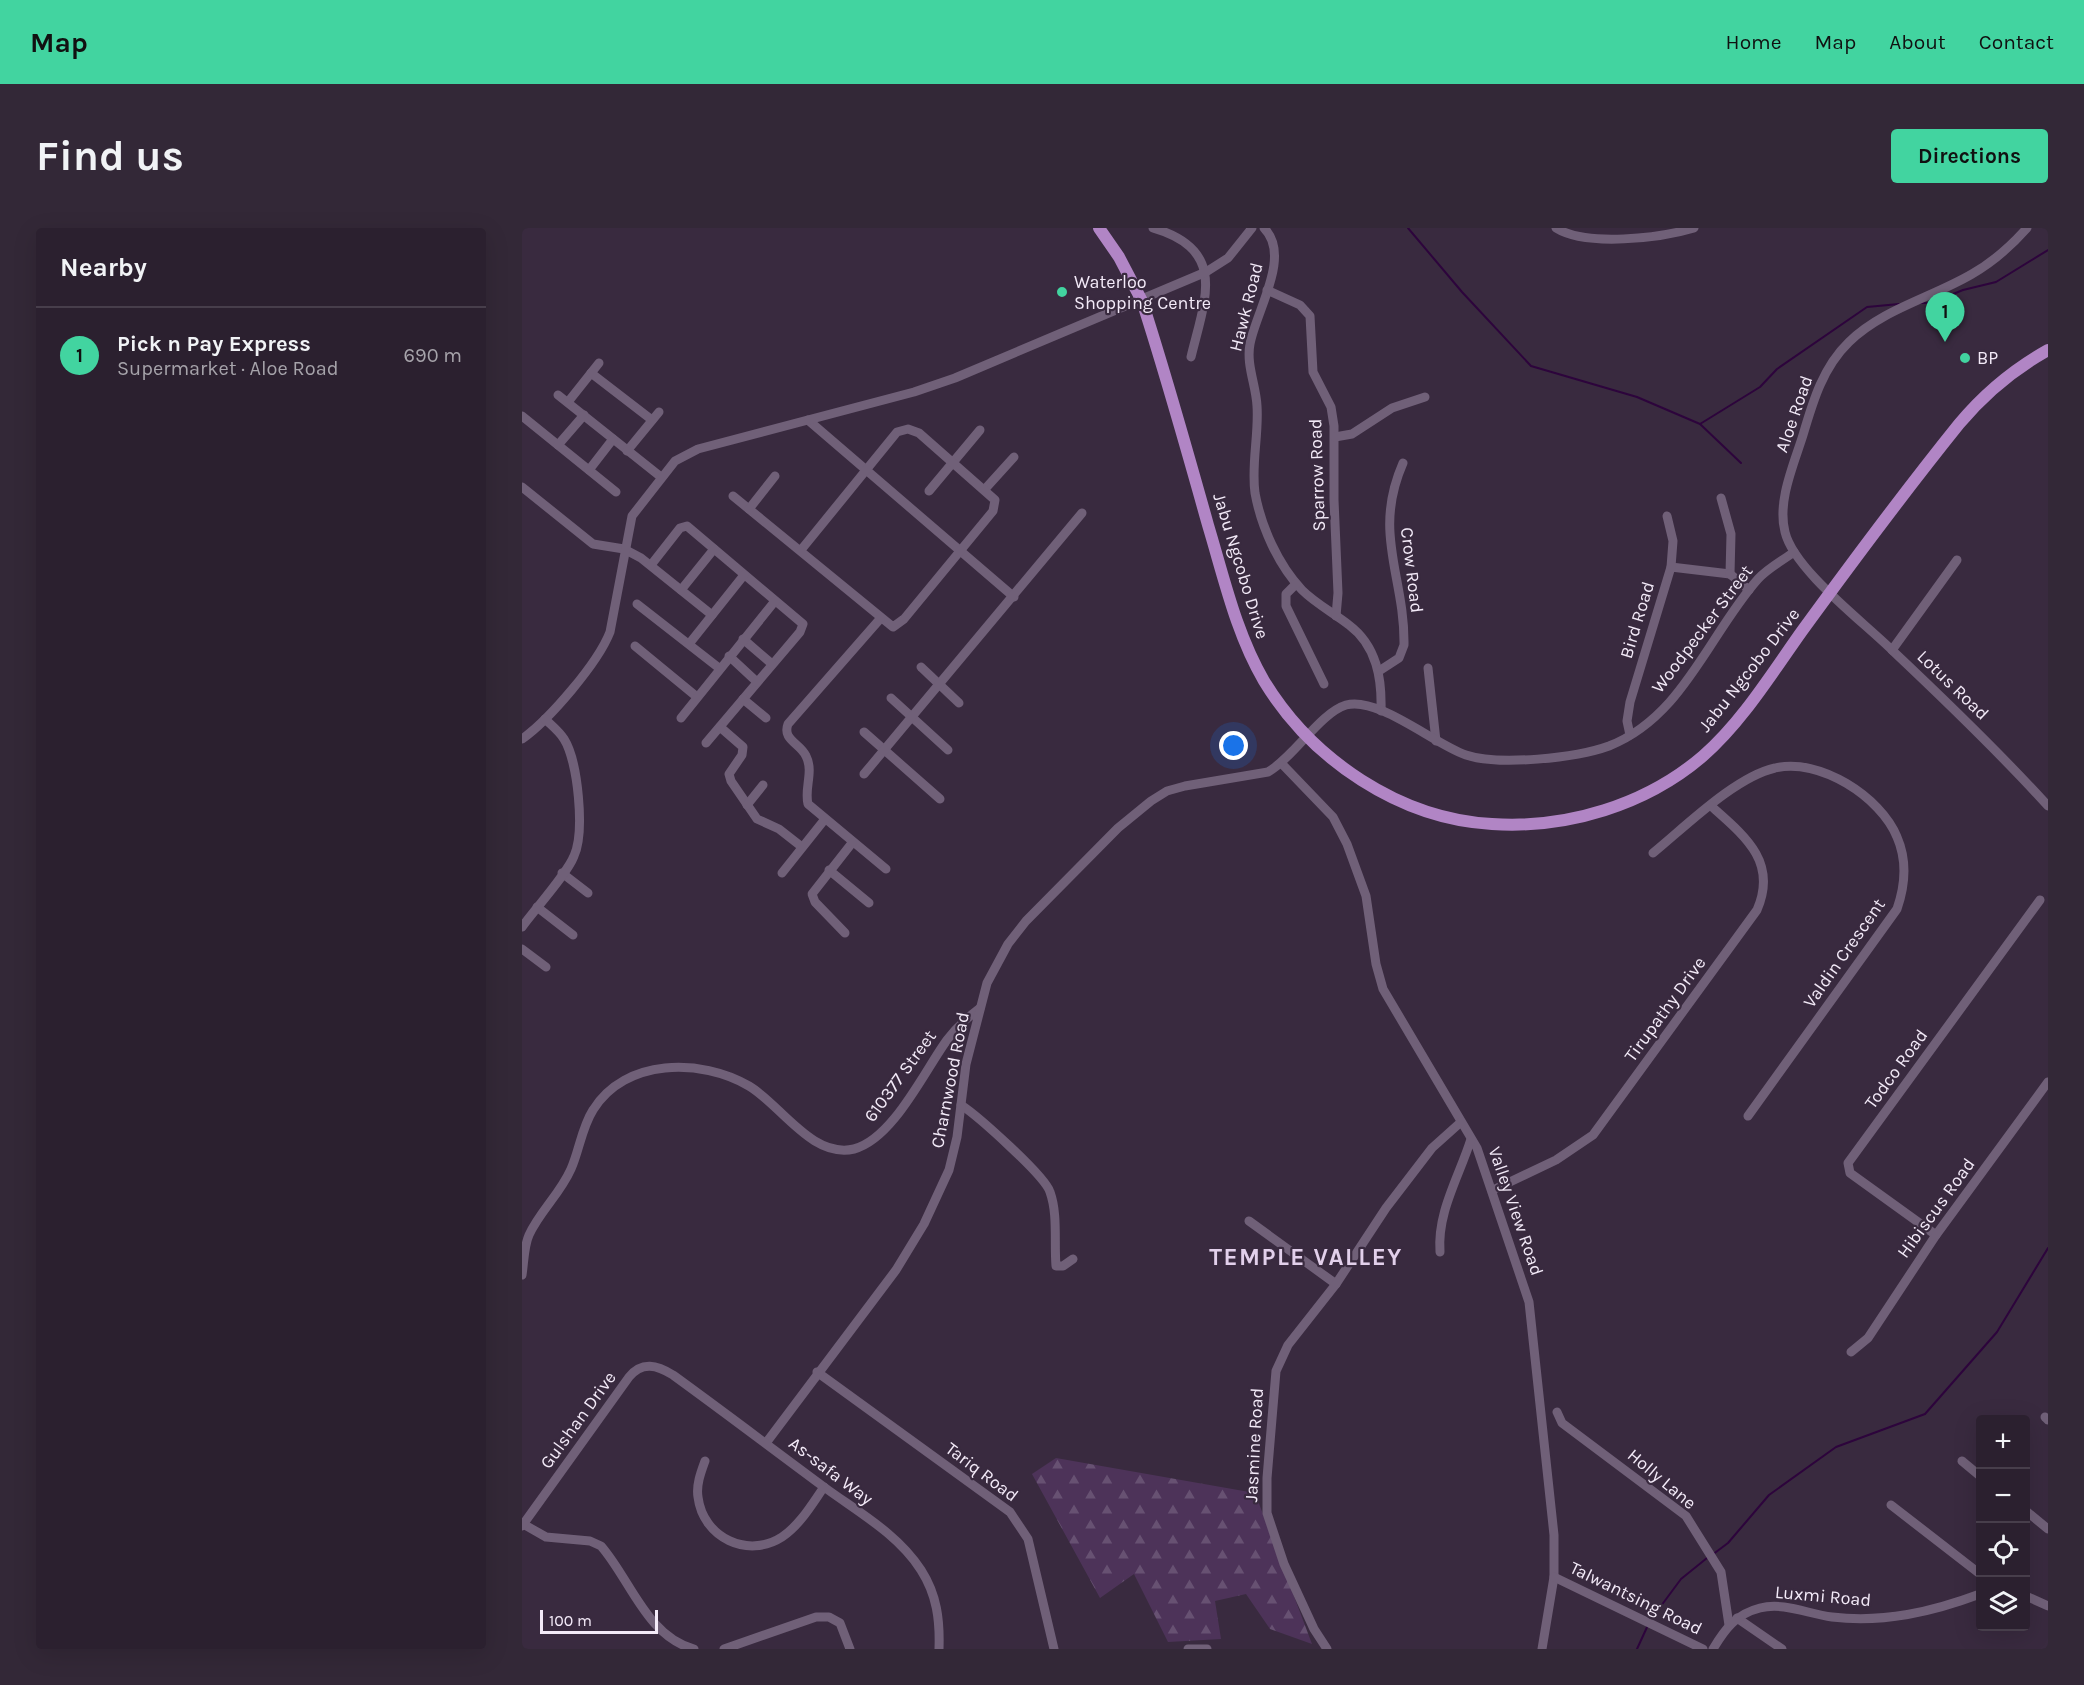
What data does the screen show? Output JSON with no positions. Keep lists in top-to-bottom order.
{
  "streets": {
    "main road": ["Jabu Ngcobo Drive"],
    "street": [
      "Hawk Road",
      "Aloe Road",
      "Sparrow Road",
      "Crow Road",
      "Bird Road",
      "Woodpecker Street",
      "Lotus Road",
      "Valdin Crescent",
      "Tirupathy Drive",
      "Todco Road",
      "610377 Street",
      "Charnwood Road",
      "Hibiscus Road",
      "Valley View Road",
      "Gulshan Drive",
      "Jasmine Road",
      "As-safa Way",
      "Tariq Road",
      "Holly Lane",
      "Luxmi Road",
      "Talwantsing Road"
    ]
  },
  "crossings": [
    ["Hawk Road", "Sparrow Road"],
    ["Hawk Road", "Crow Road"],
    ["Hawk Road", "Woodpecker Street"],
    ["Aloe Road", "Jabu Ngcobo Drive"],
    ["Aloe Road", "Woodpecker Street"],
    ["Aloe Road", "Lotus Road"],
    ["Jabu Ngcobo Drive", "Woodpecker Street"],
    ["Jabu Ngcobo Drive", "Lotus Road"],
    ["Jabu Ngcobo Drive", "Charnwood Road"],
    ["Bird Road", "Woodpecker Street"],
    ["Woodpecker Street", "Charnwood Road"],
    ["Valdin Crescent", "Tirupathy Drive"],
    ["Tirupathy Drive", "Valley View Road"],
    ["Todco Road", "Hibiscus Road"],
    ["610377 Street", "Charnwood Road"],
    ["Charnwood Road", "Valley View Road"],
    ["Charnwood Road", "As-safa Way"],
    ["Charnwood Road", "Tariq Road"],
    ["Valley View Road", "Jasmine Road"],
    ["Valley View Road", "Talwantsing Road"],
    ["Gulshan Drive", "As-safa Way"],
    ["Holly Lane", "Luxmi Road"]
  ],
  "districts": ["TEMPLE VALLEY"],
  "places": ["Waterloo Shopping Centre", "BP"],
  "scale_bar": "100 m",
  "page": {
    "header": "Map",
    "nav": [
      "Home",
      "Map",
      "About",
      "Contact"
    ],
    "buttons": "Directions",
    "title": "Find us",
    "heading": "Nearby",
    "pins": "1",
    "list": [
      {
        "mark": "1",
        "name": "Pick n Pay Express",
        "note": "Supermarket · Aloe Road",
        "value": "690 m"
      }
    ],
    "map_buttons": ["+", "−"],
    "scale": "100 m"
  }
}
